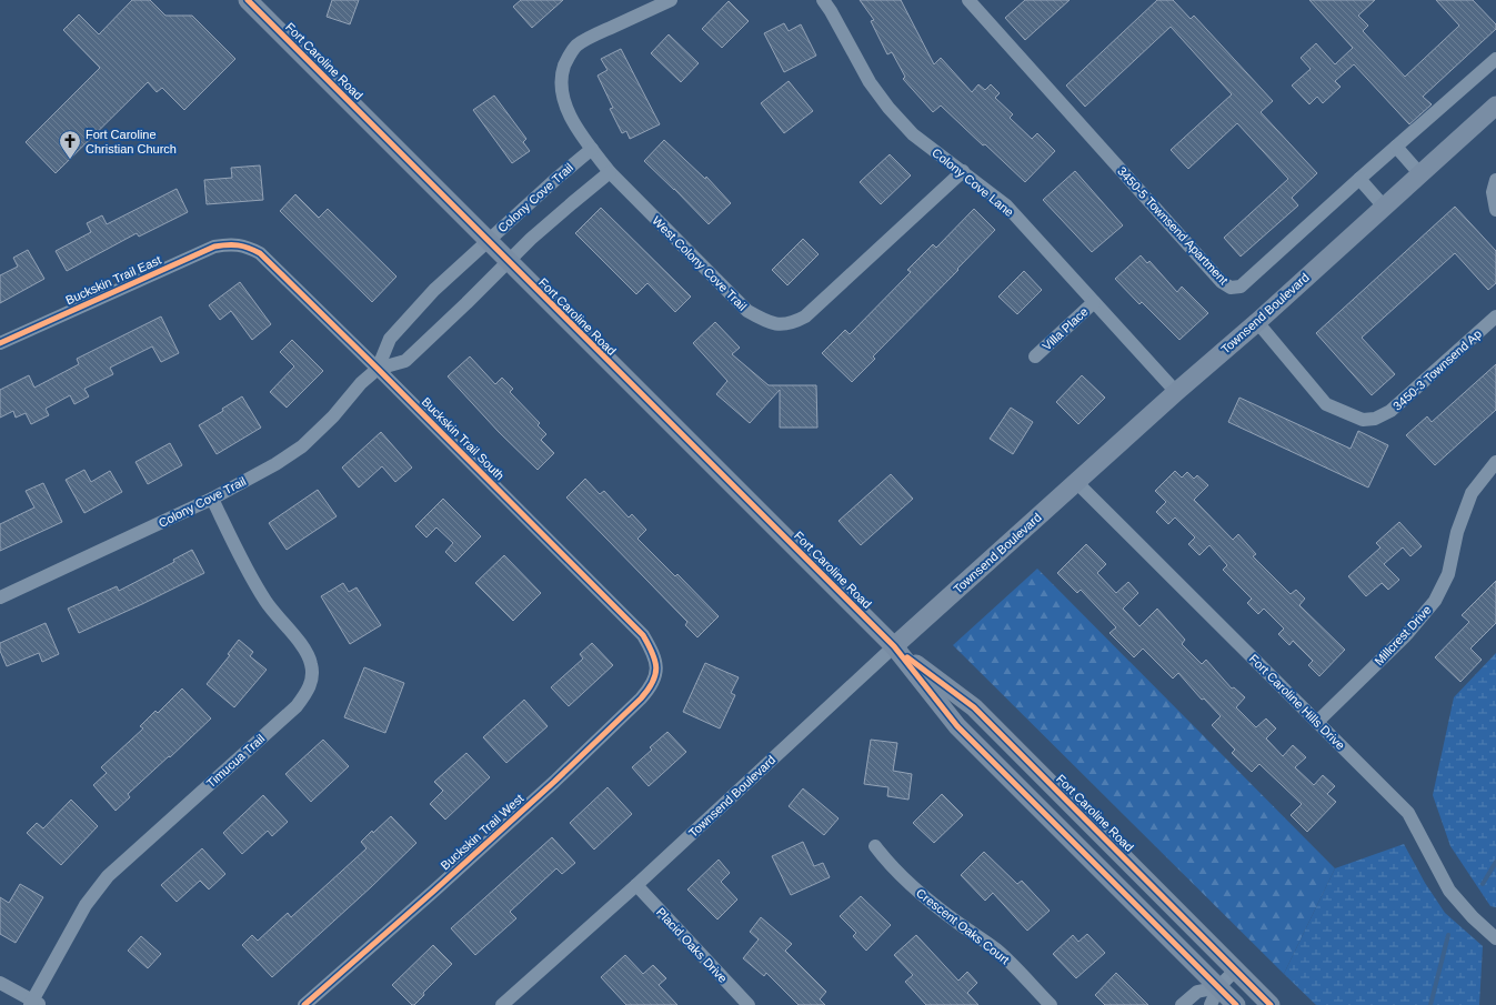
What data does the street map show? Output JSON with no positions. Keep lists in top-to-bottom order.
{
  "streets": {
    "street": [
      "Fort Caroline Road",
      "Colony Cove Lane",
      "Colony Cove Trail",
      "3450-5 Townsend Apartment",
      "West Colony Cove Trail",
      "Buckskin Trail East",
      "Townsend Boulevard",
      "Villa Place",
      "3450-3 Townsend Ap",
      "Buckskin Trail South",
      "Millcrest Drive",
      "Fort Caroline Hills Drive",
      "Timucua Trail",
      "Buckskin Trail West",
      "Crescent Oaks Court",
      "Placid Oaks Drive"
    ]
  },
  "crossings": [
    ["Fort Caroline Road", "Colony Cove Trail"],
    ["Fort Caroline Road", "Townsend Boulevard"],
    ["Colony Cove Lane", "West Colony Cove Trail"],
    ["Colony Cove Lane", "Townsend Boulevard"],
    ["Colony Cove Lane", "Villa Place"],
    ["Colony Cove Trail", "West Colony Cove Trail"],
    ["Colony Cove Trail", "Buckskin Trail South"],
    ["Colony Cove Trail", "Timucua Trail"],
    ["Buckskin Trail East", "Buckskin Trail South"],
    ["Townsend Boulevard", "3450-3 Townsend Ap"],
    ["Townsend Boulevard", "Fort Caroline Hills Drive"],
    ["Townsend Boulevard", "Placid Oaks Drive"],
    ["Buckskin Trail South", "Buckskin Trail West"],
    ["Millcrest Drive", "Fort Caroline Hills Drive"]
  ],
  "places": {
    "church": ["Fort Caroline Christian Church"]
  }
}
